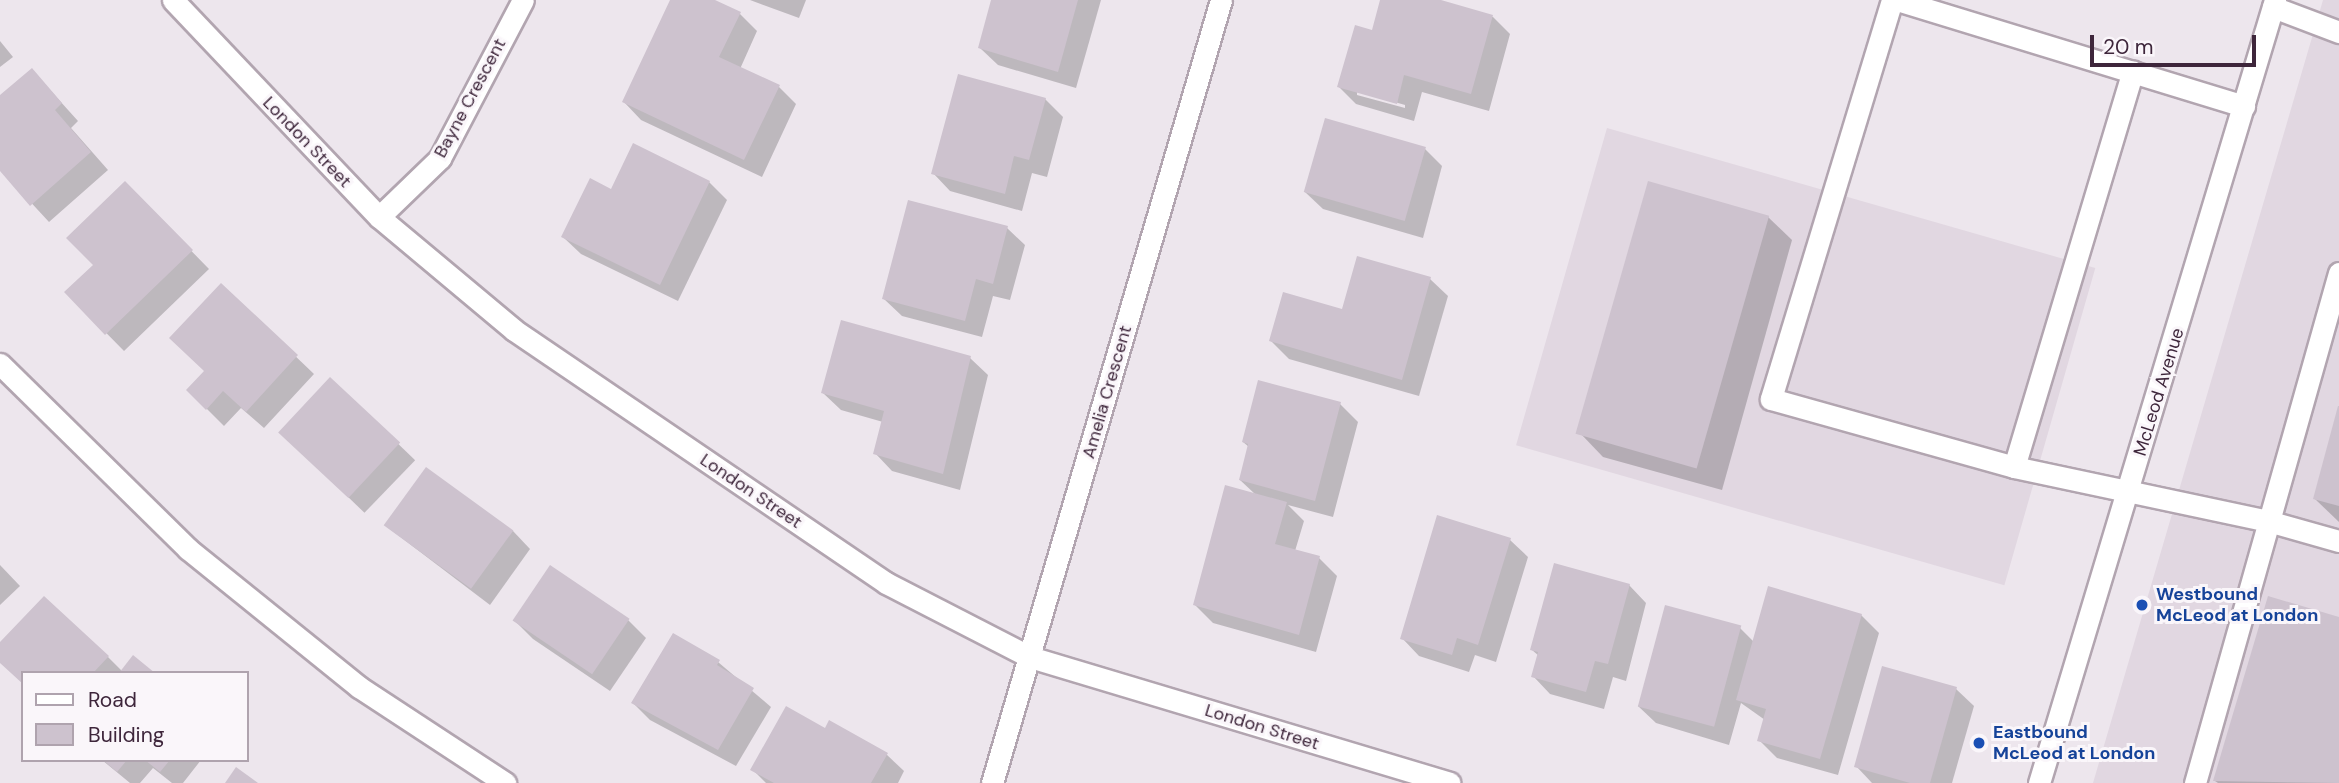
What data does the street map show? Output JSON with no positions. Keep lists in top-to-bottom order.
{
  "streets": {
    "street": [
      "Bayne Crescent",
      "London Street",
      "Amelia Crescent",
      "McLeod Avenue"
    ]
  },
  "crossings": [
    ["Bayne Crescent", "London Street"],
    ["London Street", "Amelia Crescent"]
  ],
  "places": ["Westbound McLeod at London", "Eastbound McLeod at London"],
  "legend": ["Road", "Building"],
  "scale_bar": "20 m"
}
